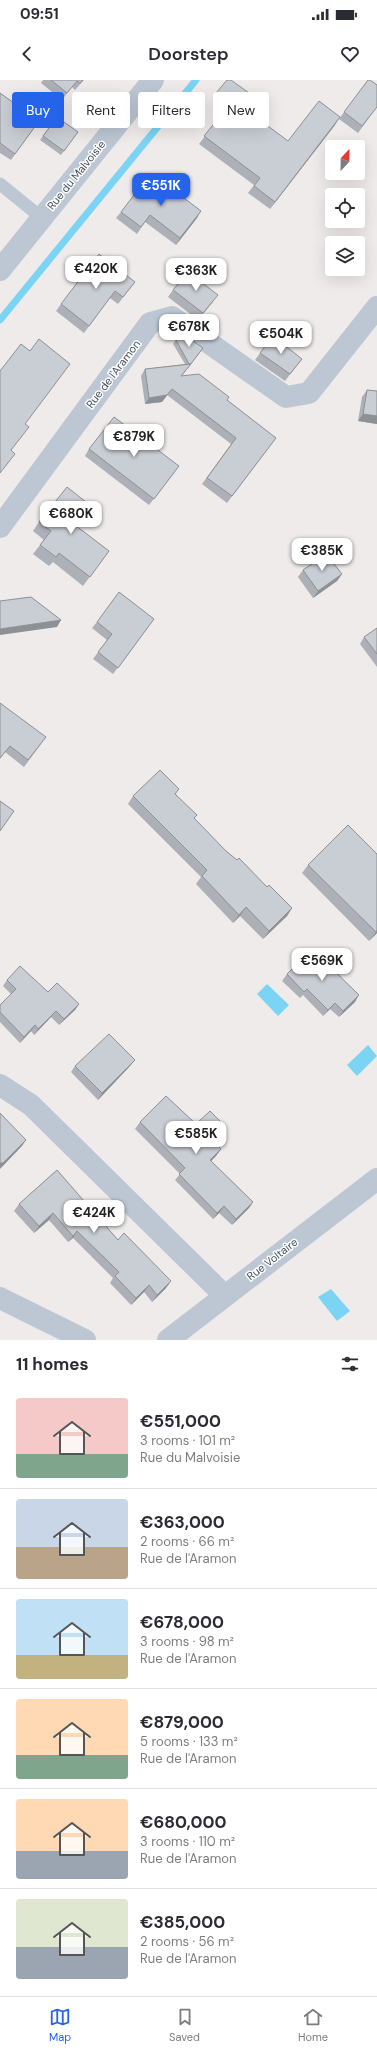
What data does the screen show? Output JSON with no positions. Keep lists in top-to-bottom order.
{
  "streets": {
    "street": ["Rue du Malvoisie", "Rue de l'Aramon", "Rue Voltaire"]
  },
  "north": "top",
  "page": {
    "status": "09:51",
    "header": "Doorstep",
    "chip": [
      "Buy",
      "Rent",
      "Filters",
      "New"
    ],
    "price": [
      "€551K",
      "€420K",
      "€363K",
      "€678K",
      "€504K",
      "€879K",
      "€680K",
      "€385K",
      "€569K",
      "€585K",
      "€424K"
    ],
    "heading": "11 homes",
    "list": [
      {
        "name": "€551,000",
        "note": "3 rooms · 101 m² · Rue du Malvoisie"
      },
      {
        "name": "€363,000",
        "note": "2 rooms · 66 m² · Rue de l'Aramon"
      },
      {
        "name": "€678,000",
        "note": "3 rooms · 98 m² · Rue de l'Aramon"
      },
      {
        "name": "€879,000",
        "note": "5 rooms · 133 m² · Rue de l'Aramon"
      },
      {
        "name": "€680,000",
        "note": "3 rooms · 110 m² · Rue de l'Aramon"
      },
      {
        "name": "€385,000",
        "note": "2 rooms · 56 m² · Rue de l'Aramon"
      }
    ],
    "tabs": ["Map", "Saved", "Home"]
  }
}
